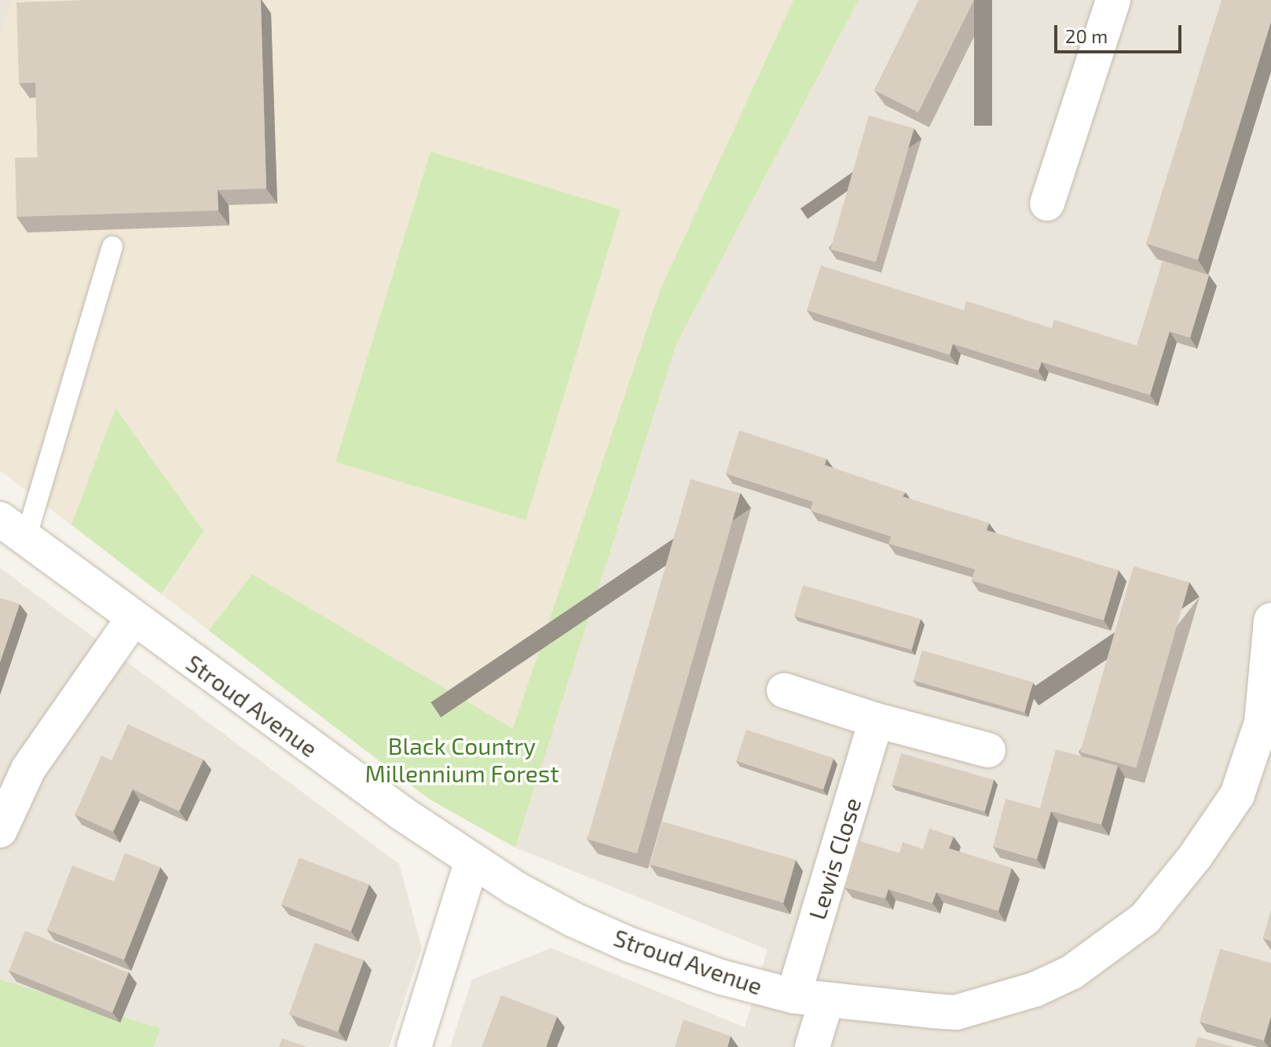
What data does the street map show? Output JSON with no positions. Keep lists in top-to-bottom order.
{
  "streets": {
    "street": ["Stroud Avenue", "Lewis Close"]
  },
  "crossings": [
    ["Stroud Avenue", "Lewis Close"]
  ],
  "parks": ["Black Country Millennium Forest"],
  "scale_bar": "20 m"
}
